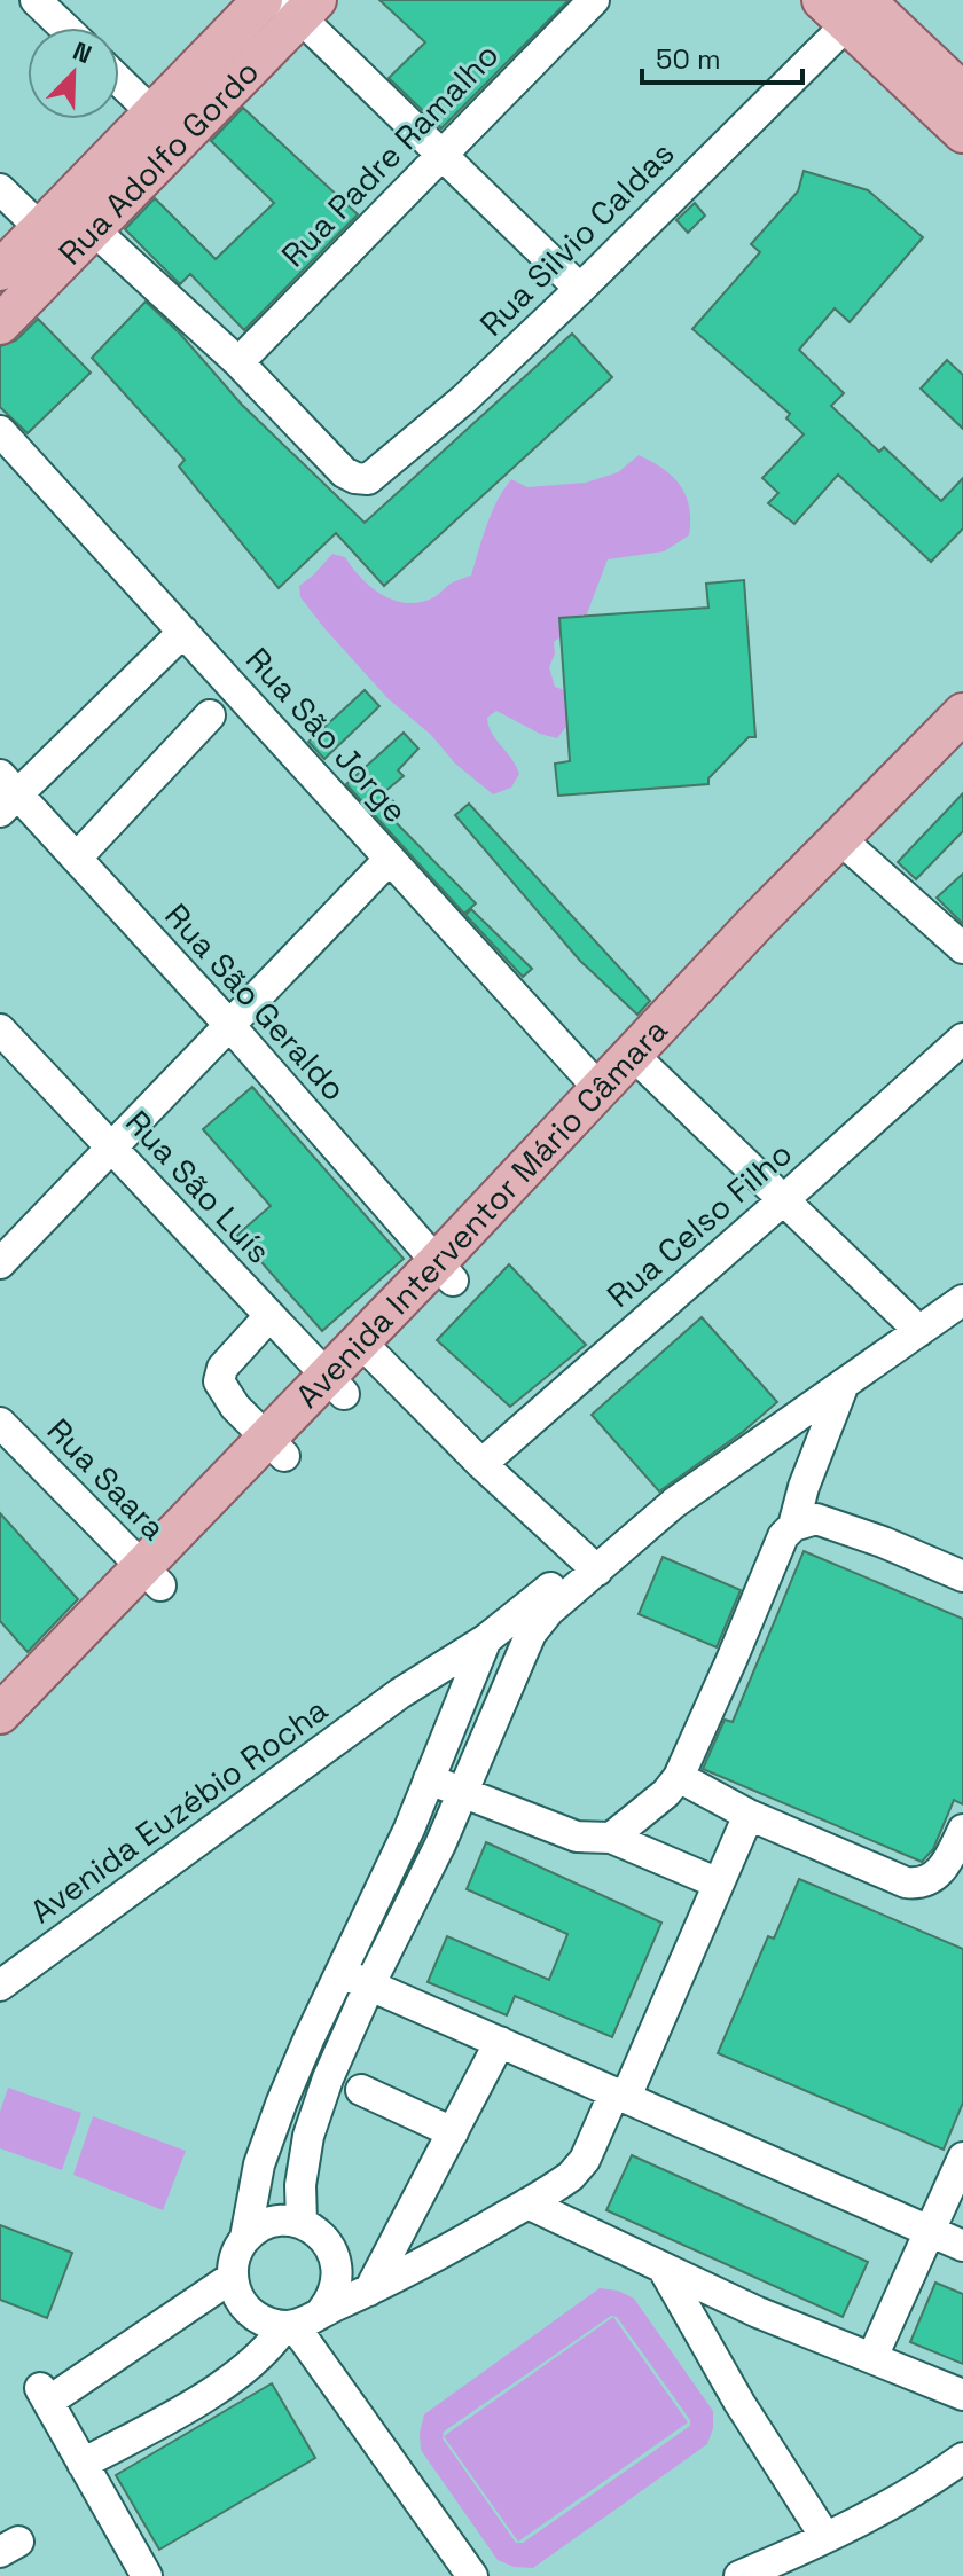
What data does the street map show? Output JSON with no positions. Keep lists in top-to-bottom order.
{
  "streets": {
    "main road": ["Rua Adolfo Gordo", "Avenida Interventor Mário Câmara"],
    "street": [
      "Rua Padre Ramalho",
      "Rua Silvio Caldas",
      "Rua São Jorge",
      "Rua São Geraldo",
      "Rua São Luís",
      "Rua Celso Filho",
      "Rua Saara",
      "Avenida Euzébio Rocha"
    ]
  },
  "crossings": [
    ["Rua Padre Ramalho", "Rua Silvio Caldas"],
    ["Rua São Jorge", "Avenida Interventor Mário Câmara"],
    ["Rua São Geraldo", "Avenida Interventor Mário Câmara"],
    ["Rua São Luís", "Avenida Interventor Mário Câmara"],
    ["Avenida Interventor Mário Câmara", "Rua Saara"]
  ],
  "scale_bar": "50 m",
  "north": "top right"
}
